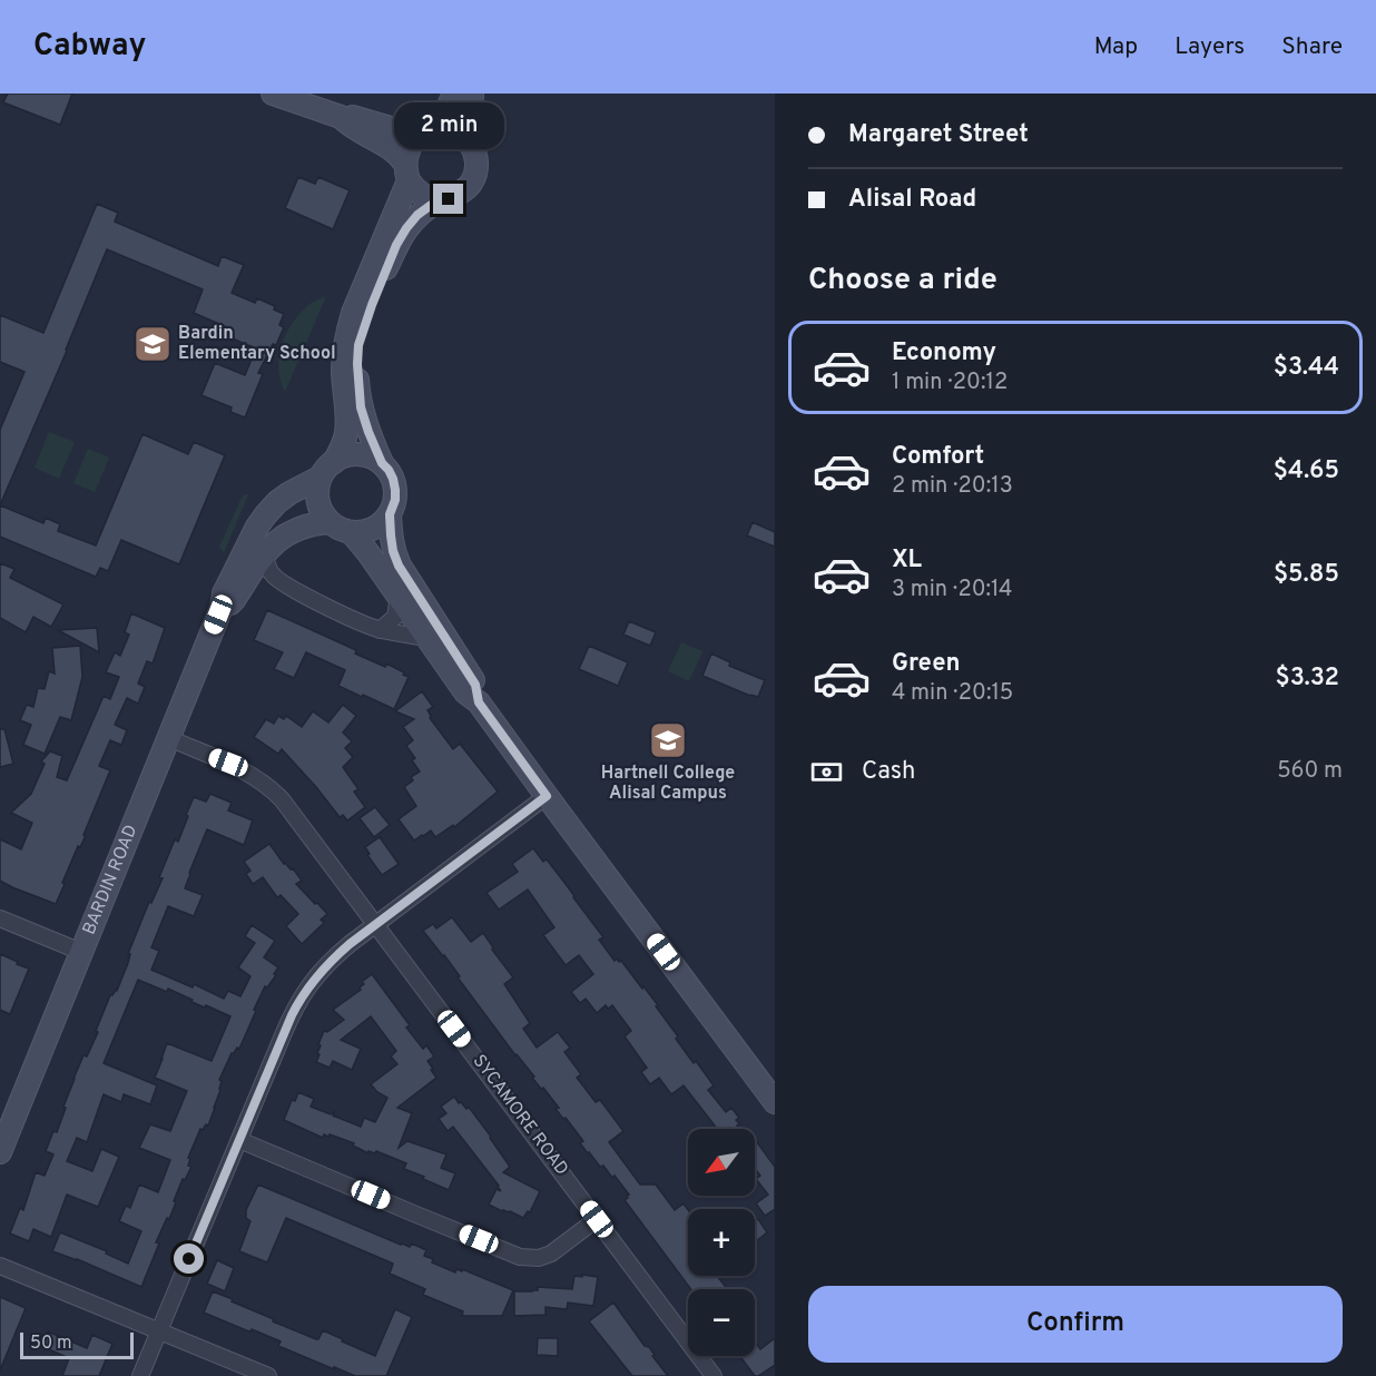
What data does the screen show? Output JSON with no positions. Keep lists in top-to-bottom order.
{
  "streets": {
    "street": ["BARDIN ROAD", "SYCAMORE ROAD"]
  },
  "crossings": [
    ["BARDIN ROAD", "SYCAMORE ROAD"]
  ],
  "places": {
    "school or university": ["Bardin Elementary School", "Hartnell College Alisal Campus"]
  },
  "scale_bar": "50 m",
  "north": "bottom left",
  "page": {
    "header": "Cabway",
    "nav": ["Map", "Layers", "Share"],
    "banner": ["Margaret Street", "Alisal Road"],
    "bubble": "2 min",
    "heading": "Choose a ride",
    "list": [
      {
        "name": "Economy",
        "note": "1 min · 20:12",
        "value": "$3.44"
      },
      {
        "name": "Comfort",
        "note": "2 min · 20:13",
        "value": "$4.65"
      },
      {
        "name": "XL",
        "note": "3 min · 20:14",
        "value": "$5.85"
      },
      {
        "name": "Green",
        "note": "4 min · 20:15",
        "value": "$3.32"
      }
    ],
    "pay": ["Cash", "560 m"],
    "map_buttons": ["+", "−"],
    "buttons": "Confirm",
    "scale": "50 m"
  }
}
